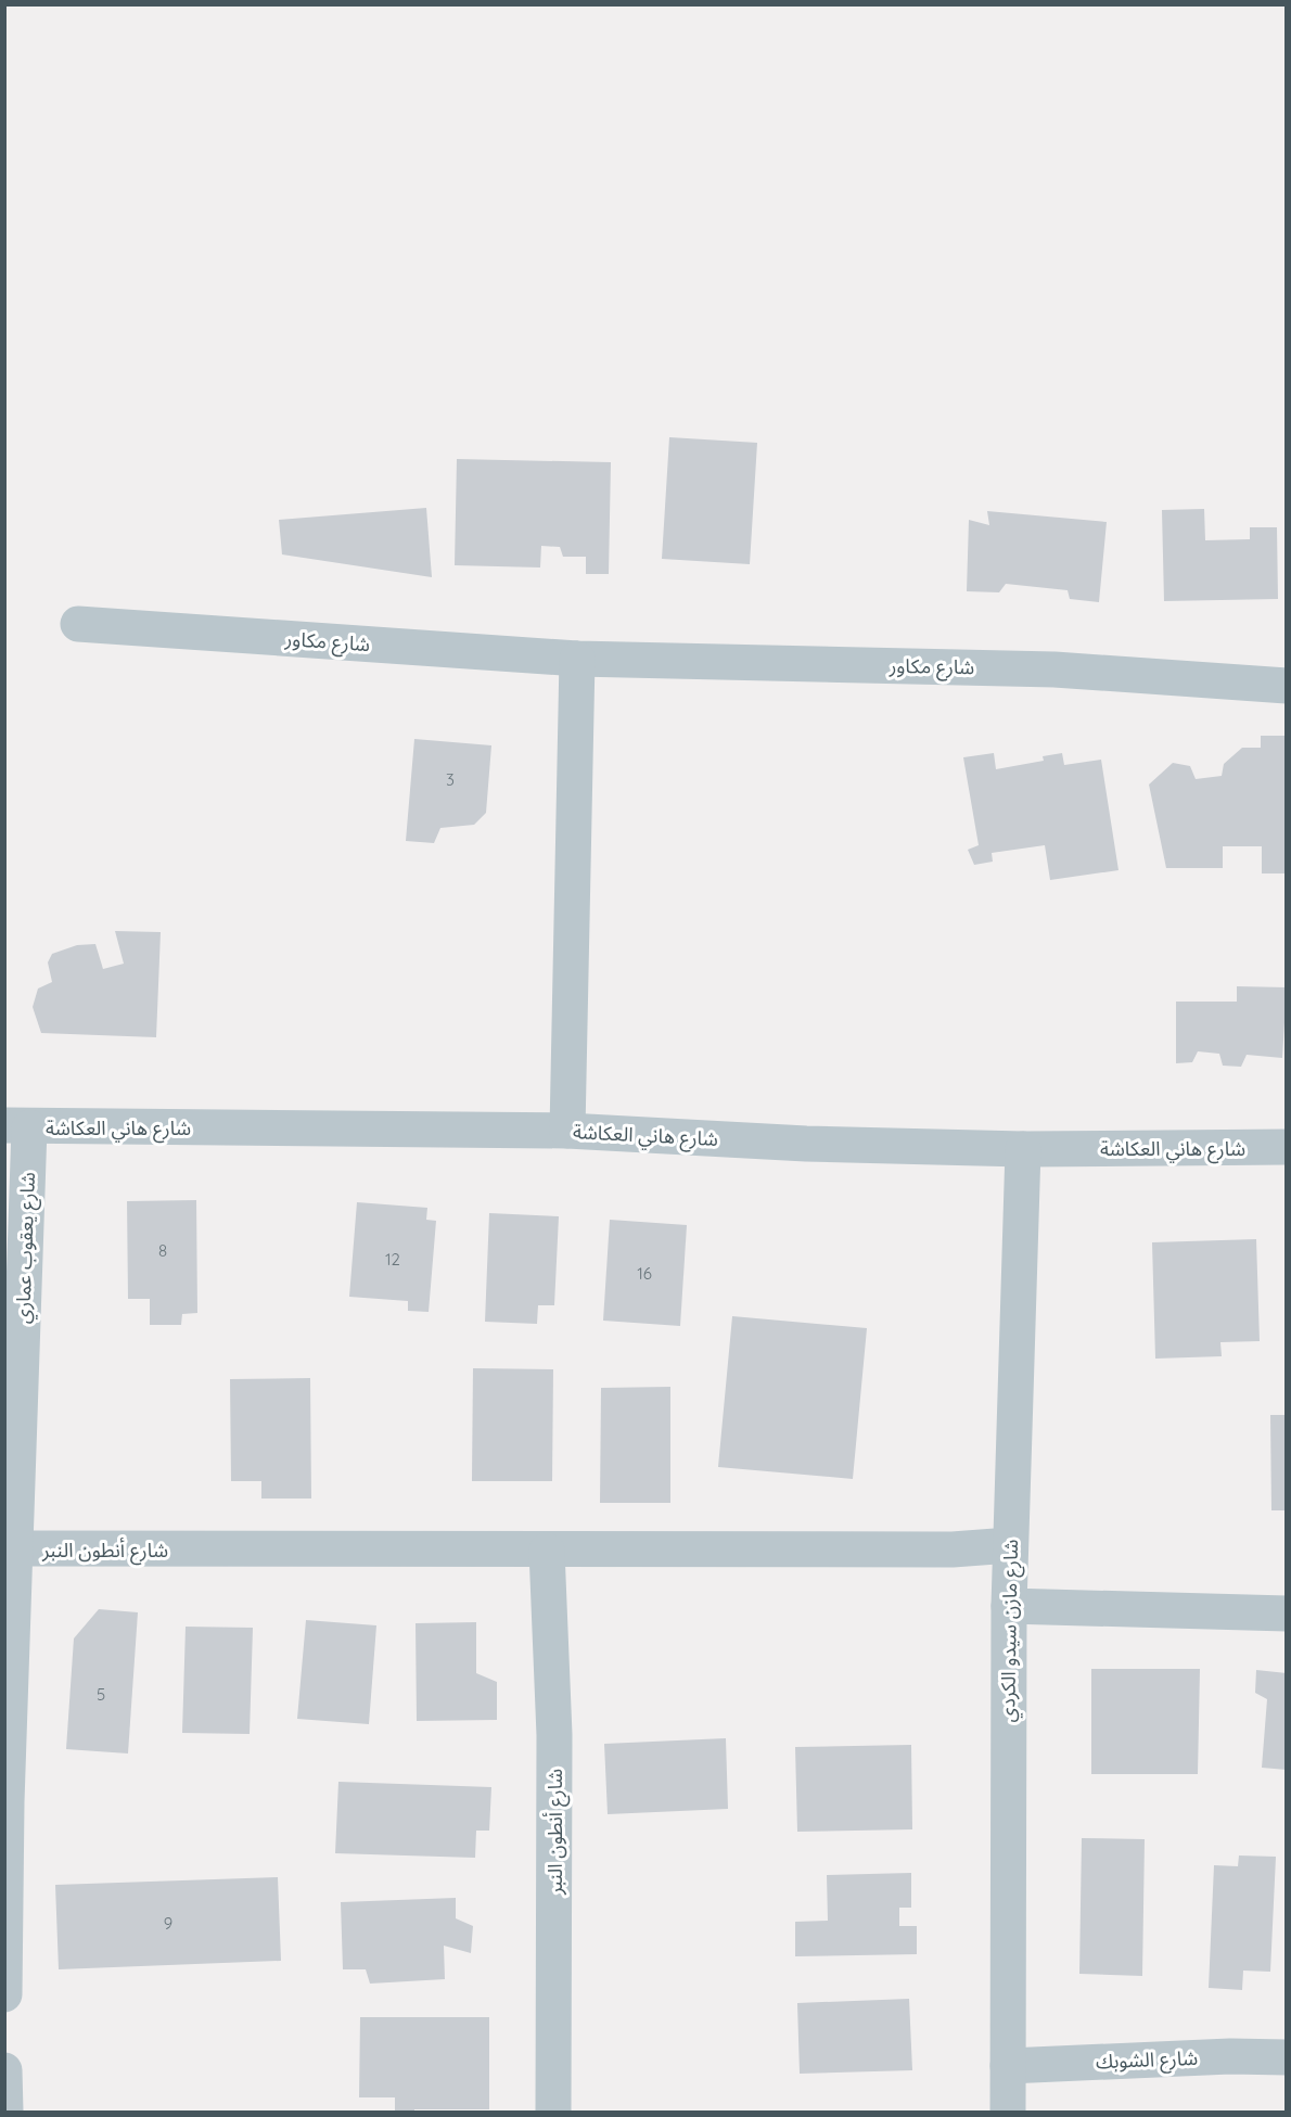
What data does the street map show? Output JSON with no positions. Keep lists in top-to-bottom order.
{
  "streets": {
    "street": [
      "شارع مكاور",
      "شارع هاني العكاشة",
      "شارع يعقوب عماري",
      "شارع أنطون النبر",
      "شارع مازن سيدو الكردي",
      "شارع الشوبك"
    ]
  },
  "crossings": [
    ["شارع هاني العكاشة", "شارع يعقوب عماري"],
    ["شارع هاني العكاشة", "شارع مازن سيدو الكردي"],
    ["شارع يعقوب عماري", "شارع أنطون النبر"],
    ["شارع أنطون النبر", "شارع مازن سيدو الكردي"],
    ["شارع مازن سيدو الكردي", "شارع الشوبك"]
  ],
  "house_numbers": [
    "3",
    "8",
    "12",
    "16",
    "5",
    "9"
  ]
}
